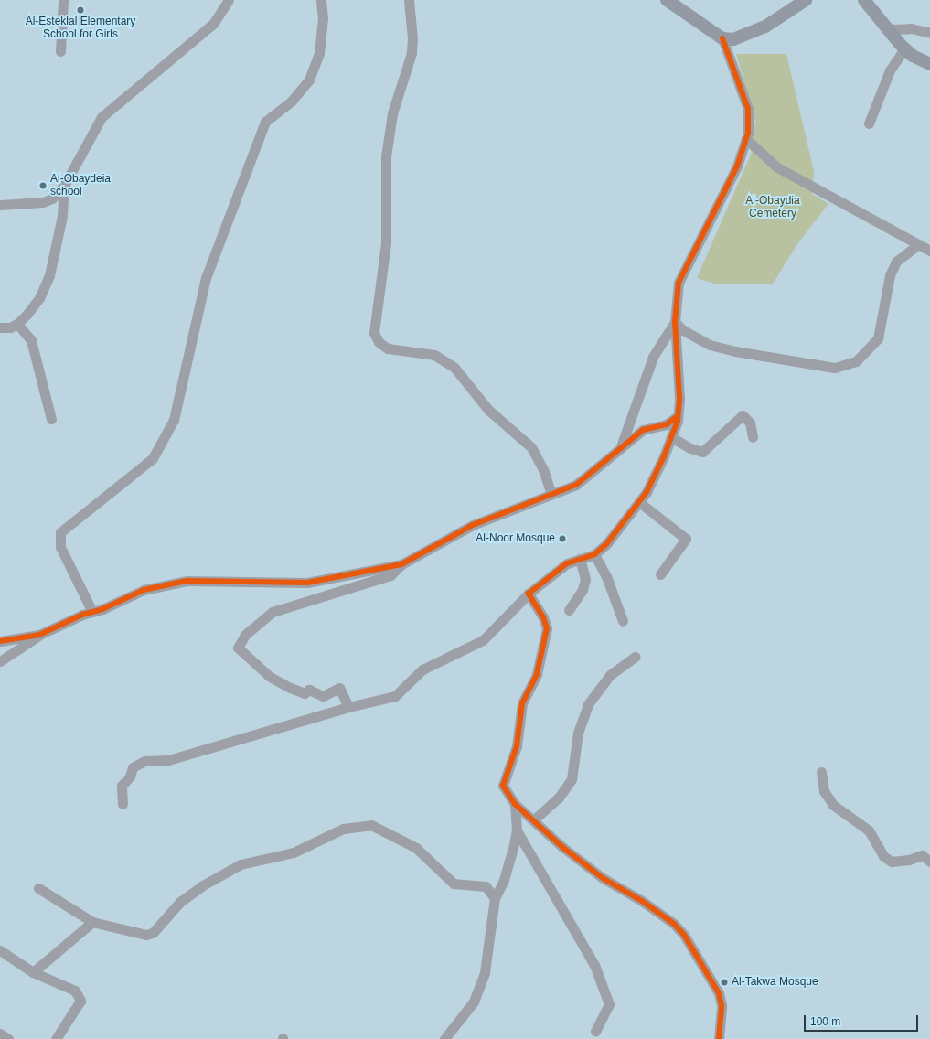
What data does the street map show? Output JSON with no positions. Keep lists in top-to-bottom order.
{
  "parks": ["Al-Obaydia Cemetery"],
  "places": [
    "Al-Esteklal Elementary School for Girls",
    "Al-Obaydeia school",
    "Al-Noor Mosque",
    "Al-Takwa Mosque"
  ],
  "scale_bar": "100 m"
}
